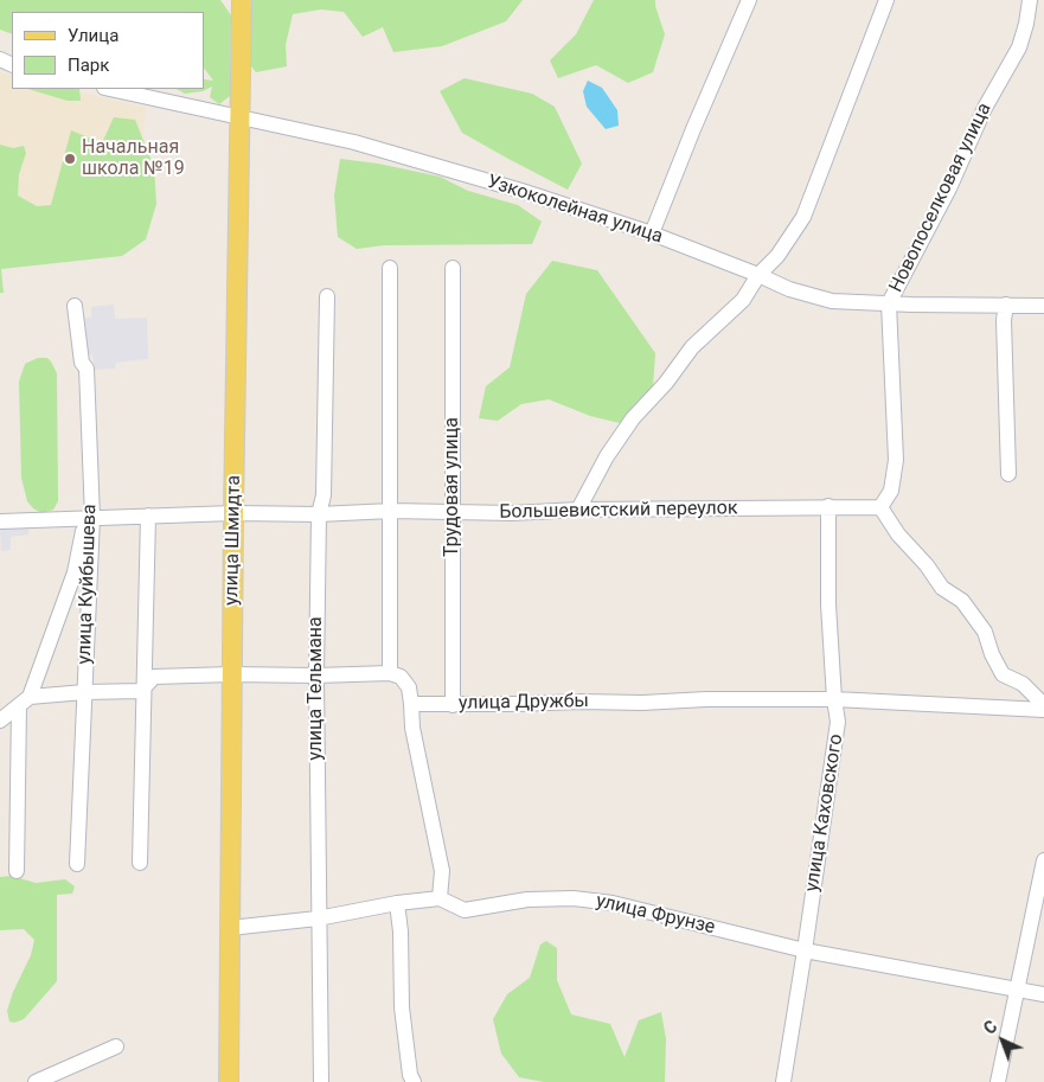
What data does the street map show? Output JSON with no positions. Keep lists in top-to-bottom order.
{
  "streets": {
    "main road": ["улица Шмидта"],
    "street": [
      "Новопоселковая улица",
      "Узкоколейная улица",
      "Трудовая улица",
      "Большевистский переулок",
      "улица Куйбышева",
      "улица Тельмана",
      "улица Дружбы",
      "улица Каховского",
      "улица Фрунзе"
    ]
  },
  "crossings": [
    ["Новопоселковая улица", "Узкоколейная улица"],
    ["Новопоселковая улица", "Большевистский переулок"],
    ["Узкоколейная улица", "улица Шмидта"],
    ["Трудовая улица", "Большевистский переулок"],
    ["Трудовая улица", "улица Дружбы"],
    ["Большевистский переулок", "улица Шмидта"],
    ["Большевистский переулок", "улица Куйбышева"],
    ["Большевистский переулок", "улица Тельмана"],
    ["Большевистский переулок", "улица Каховского"],
    ["улица Шмидта", "улица Фрунзе"],
    ["улица Тельмана", "улица Фрунзе"],
    ["улица Дружбы", "улица Каховского"],
    ["улица Каховского", "улица Фрунзе"]
  ],
  "places": ["Начальная школа №19"],
  "legend": ["Улица", "Парк"],
  "north": "top left"
}
